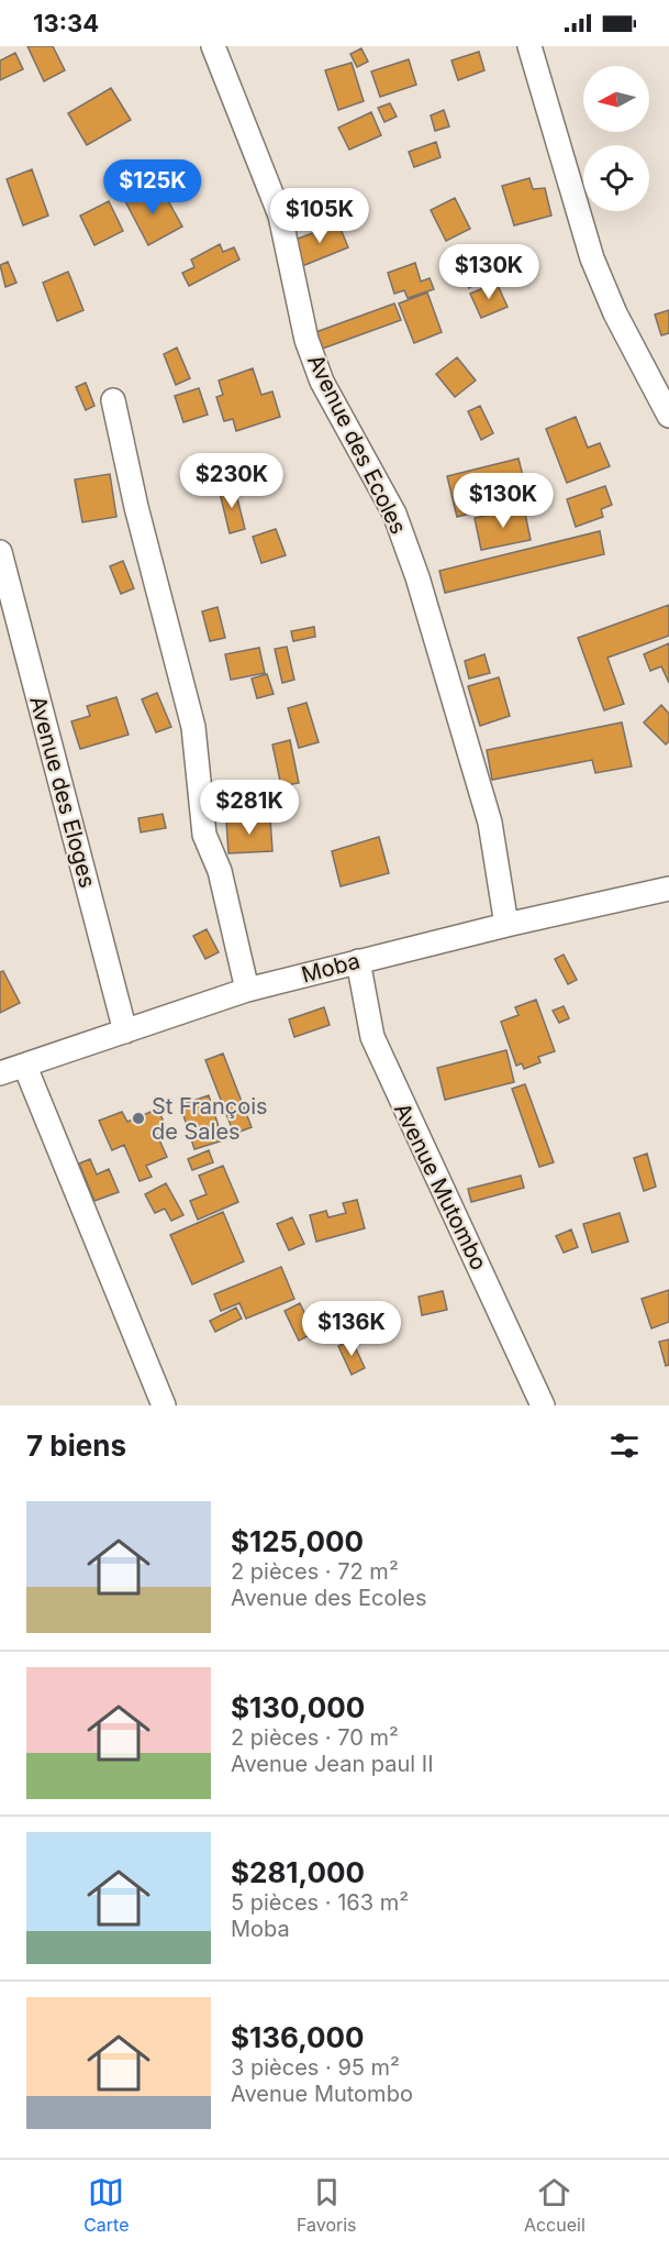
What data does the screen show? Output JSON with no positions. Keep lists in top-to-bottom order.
{
  "streets": {
    "street": [
      "Avenue des Ecoles",
      "Avenue des Eloges",
      "Moba",
      "Avenue Mutombo"
    ]
  },
  "crossings": [
    ["Avenue des Ecoles", "Moba"],
    ["Avenue des Eloges", "Moba"],
    ["Moba", "Avenue Mutombo"]
  ],
  "places": ["St François de Sales"],
  "north": "left",
  "page": {
    "status": "13:34",
    "price": [
      "$125K",
      "$105K",
      "$130K",
      "$230K",
      "$130K",
      "$281K",
      "$136K"
    ],
    "heading": "7 biens",
    "list": [
      {
        "name": "$125,000",
        "note": "2 pièces · 72 m² · Avenue des Ecoles"
      },
      {
        "name": "$130,000",
        "note": "2 pièces · 70 m² · Avenue Jean paul II"
      },
      {
        "name": "$281,000",
        "note": "5 pièces · 163 m² · Moba"
      },
      {
        "name": "$136,000",
        "note": "3 pièces · 95 m² · Avenue Mutombo"
      }
    ],
    "tabs": ["Carte", "Favoris", "Accueil"]
  }
}
